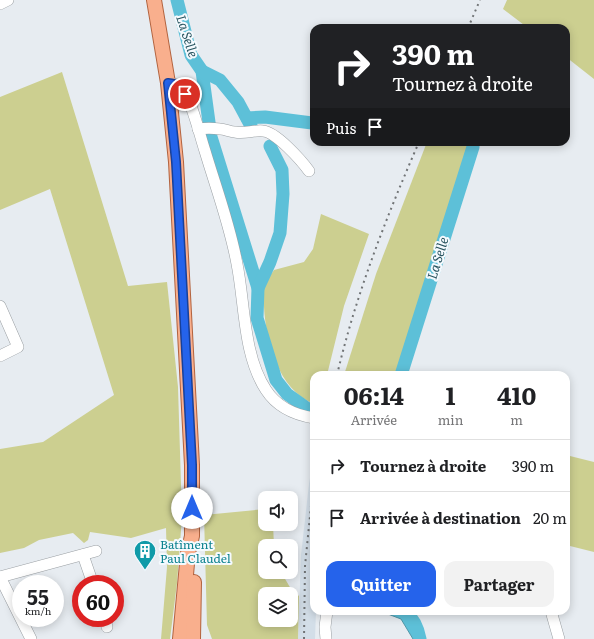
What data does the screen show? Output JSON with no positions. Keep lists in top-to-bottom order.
{
  "water": ["La Selle"],
  "places": {
    "building": ["Batîment Paul Claudel"]
  },
  "page": {
    "turn": ["390 m", "Tournez à droite"],
    "then": "Puis",
    "eta": [
      "06:14",
      "Arrivée",
      "1",
      "min",
      "410",
      "m"
    ],
    "list": [
      {
        "name": "Tournez à droite",
        "value": "390 m"
      },
      {
        "name": "Arrivée à destination",
        "value": "20 m"
      }
    ],
    "buttons": ["Quitter", "Partager"],
    "speed": "55 km/h",
    "limit": "60"
  }
}
